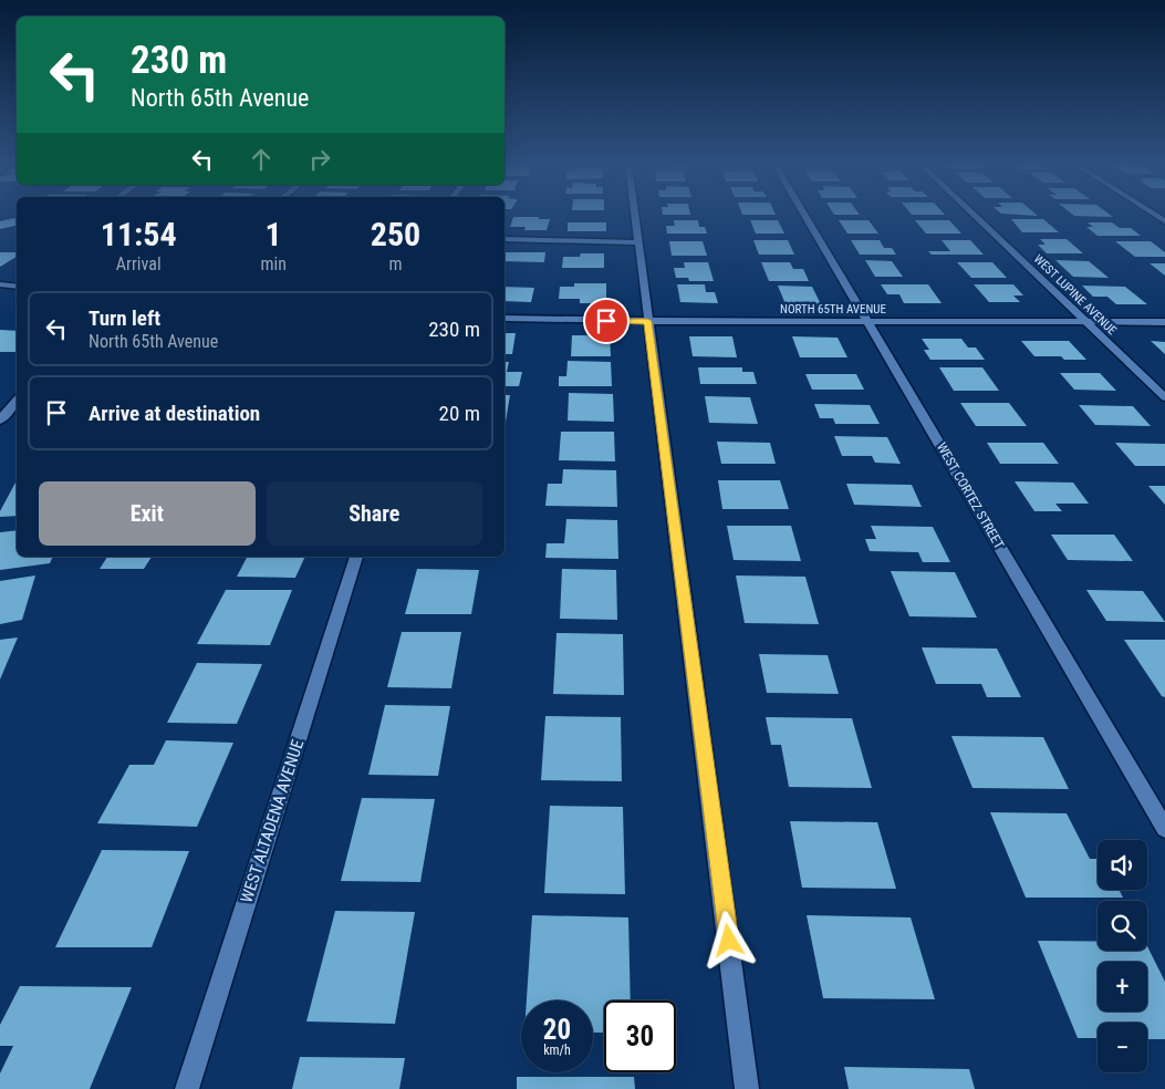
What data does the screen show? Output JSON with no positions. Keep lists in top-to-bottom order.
{
  "streets": {
    "street": [
      "WEST LUPINE AVENUE",
      "NORTH 65TH AVENUE",
      "WEST CORTEZ STREET",
      "WEST ALTADENA AVENUE"
    ]
  },
  "crossings": [
    ["WEST LUPINE AVENUE", "NORTH 65TH AVENUE"],
    ["NORTH 65TH AVENUE", "WEST CORTEZ STREET"]
  ],
  "page": {
    "turn": ["230 m", "North 65th Avenue"],
    "eta": [
      "11:54",
      "Arrival",
      "1",
      "min",
      "250",
      "m"
    ],
    "list": [
      {
        "name": "Turn left",
        "note": "North 65th Avenue",
        "value": "230 m"
      },
      {
        "name": "Arrive at destination",
        "value": "20 m"
      }
    ],
    "buttons": ["Exit", "Share"],
    "map_buttons": ["+", "−"],
    "speed": "20 km/h",
    "limit": "30"
  }
}
